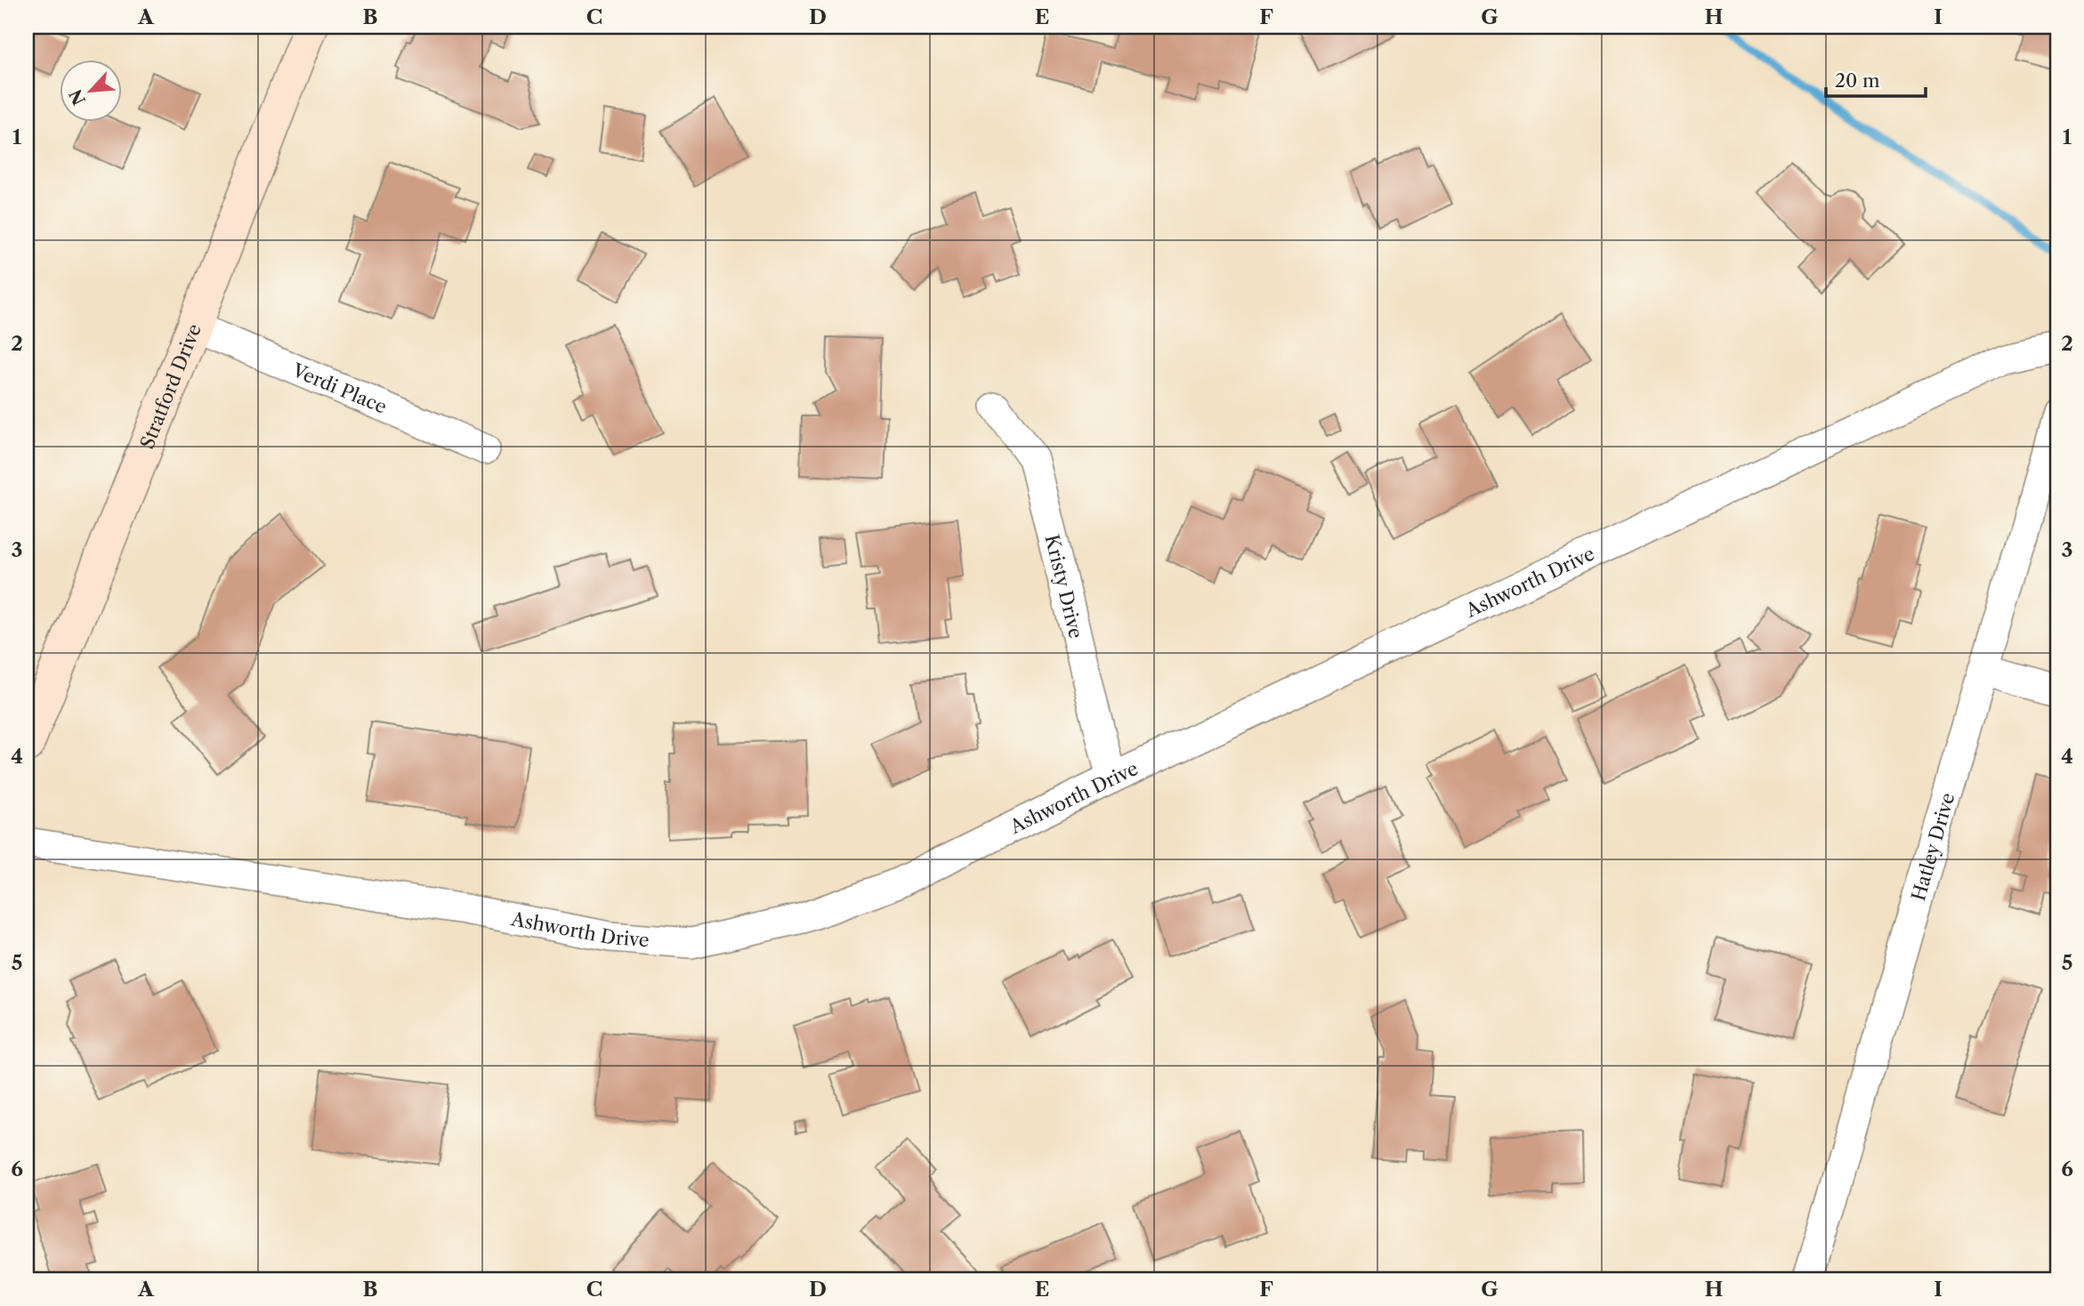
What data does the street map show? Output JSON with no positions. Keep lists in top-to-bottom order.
{
  "streets": {
    "street": [
      "Stratford Drive",
      "Verdi Place",
      "Ashworth Drive",
      "Kristy Drive",
      "Hatley Drive"
    ]
  },
  "crossings": [
    ["Stratford Drive", "Verdi Place"],
    ["Ashworth Drive", "Kristy Drive"]
  ],
  "scale_bar": "20 m",
  "north": "bottom left",
  "grid": {
    "columns": [
      "A",
      "B",
      "C",
      "D",
      "E",
      "F",
      "G",
      "H",
      "I"
    ],
    "rows": [
      "1",
      "2",
      "3",
      "4",
      "5",
      "6"
    ]
  }
}
